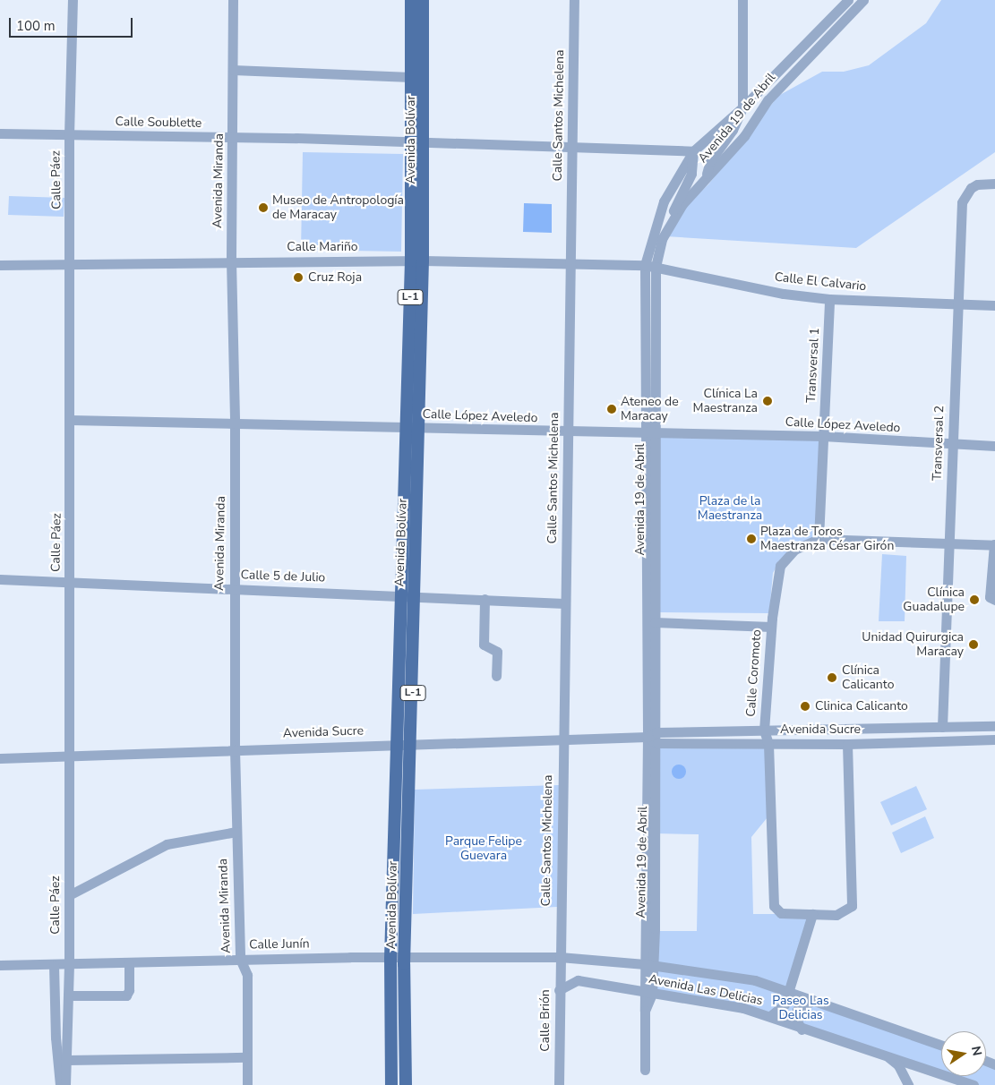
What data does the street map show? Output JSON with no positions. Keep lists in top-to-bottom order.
{
  "streets": {
    "main road": ["Avenida Bolívar", "L-1"],
    "street": [
      "Calle Santos Michelena",
      "Avenida 19 de Abril",
      "Calle Soublette",
      "Calle Páez",
      "Avenida Miranda",
      "Calle Mariño",
      "Calle El Calvario",
      "Transversal 1",
      "Calle López Aveledo",
      "Transversal 2",
      "Calle 5 de Julio",
      "Calle Coromoto",
      "Avenida Sucre",
      "Calle Junín",
      "Avenida Las Delicias",
      "Calle Brión"
    ]
  },
  "crossings": [
    ["Calle Santos Michelena", "Calle Soublette"],
    ["Calle Santos Michelena", "Calle Mariño"],
    ["Calle Santos Michelena", "Calle López Aveledo"],
    ["Calle Santos Michelena", "Calle 5 de Julio"],
    ["Calle Santos Michelena", "Avenida Sucre"],
    ["Calle Santos Michelena", "Calle Junín"],
    ["Calle Santos Michelena", "Avenida Las Delicias"],
    ["Calle Santos Michelena", "Calle Brión"],
    ["Avenida 19 de Abril", "Calle Soublette"],
    ["Avenida 19 de Abril", "Calle Mariño"],
    ["Avenida 19 de Abril", "Calle El Calvario"],
    ["Avenida 19 de Abril", "Calle López Aveledo"],
    ["Avenida 19 de Abril", "Avenida Sucre"],
    ["Avenida 19 de Abril", "Avenida Las Delicias"],
    ["Calle Soublette", "Avenida Bolívar"],
    ["Calle Soublette", "Calle Páez"],
    ["Calle Soublette", "Avenida Miranda"],
    ["Avenida Bolívar", "Calle Mariño"],
    ["Avenida Bolívar", "Calle López Aveledo"],
    ["Avenida Bolívar", "Calle 5 de Julio"],
    ["Avenida Bolívar", "Avenida Sucre"],
    ["Avenida Bolívar", "Calle Junín"],
    ["Calle Páez", "Calle Mariño"],
    ["Calle Páez", "Calle López Aveledo"],
    ["Calle Páez", "Calle 5 de Julio"],
    ["Calle Páez", "Avenida Sucre"],
    ["Calle Páez", "Calle Junín"],
    ["Avenida Miranda", "Calle Mariño"],
    ["Avenida Miranda", "Calle López Aveledo"],
    ["Avenida Miranda", "Calle 5 de Julio"],
    ["Avenida Miranda", "Avenida Sucre"],
    ["Avenida Miranda", "Calle Junín"],
    ["Calle Mariño", "Calle El Calvario"],
    ["Calle El Calvario", "Transversal 1"],
    ["Calle El Calvario", "Transversal 2"],
    ["Transversal 1", "Calle López Aveledo"],
    ["Transversal 1", "Calle Coromoto"],
    ["Calle López Aveledo", "Transversal 2"],
    ["Transversal 2", "Calle Coromoto"],
    ["Transversal 2", "Avenida Sucre"],
    ["Calle Coromoto", "Avenida Sucre"],
    ["Calle Junín", "Avenida Las Delicias"],
    ["Calle Junín", "Calle Brión"],
    ["Avenida Las Delicias", "Calle Brión"]
  ],
  "parks": ["Plaza de la Maestranza", "Parque Felipe Guevara", "Paseo Las Delicias"],
  "places": [
    "Museo de Antropología de Maracay",
    "Cruz Roja",
    "Clínica La Maestranza",
    "Ateneo de Maracay",
    "Plaza de Toros Maestranza César Girón",
    "Clínica Guadalupe",
    "Unidad Quirurgica Maracay",
    "Clínica Calicanto",
    "Clinica Calicanto"
  ],
  "scale_bar": "100 m",
  "north": "right"
}
